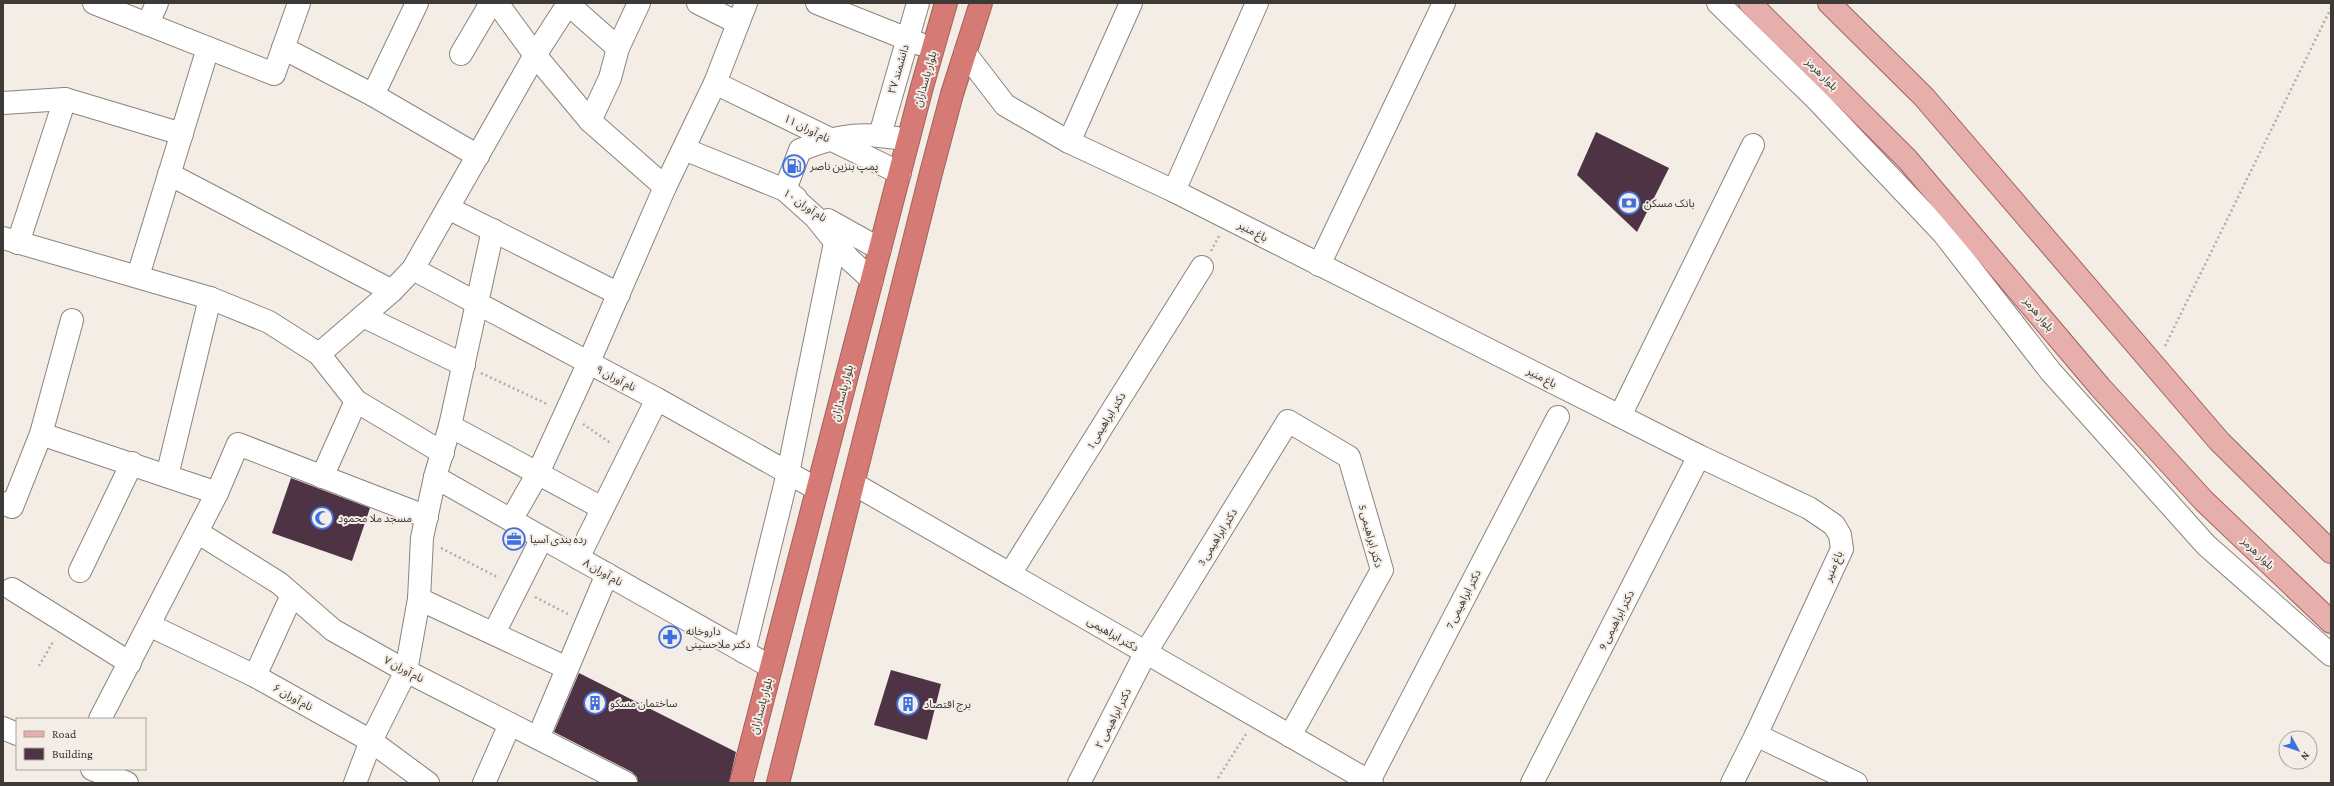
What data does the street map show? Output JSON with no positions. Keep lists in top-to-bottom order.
{
  "streets": {
    "highway": ["بلوار پاسداران"],
    "main road": ["بلوار هرمز"],
    "street": [
      "دانشمند ۲۷",
      "نام آوران ۱۱",
      "نام آوران ۱۰",
      "باغ منیر",
      "نام آوران ۹",
      "دکتر ابراهیمی 1",
      "دکتر ابراهیمی 5",
      "دکتر ابراهیمی 3",
      "نام آوران ۸",
      "دکتر ابراهیمی 7",
      "دکتر ابراهیمی 9",
      "دکتر ابراهیمی",
      "نام آوران ۷",
      "نام آوران ۶",
      "دکتر ابراهیمی ۲"
    ]
  },
  "crossings": [
    ["بلوار پاسداران", "نام آوران ۱۱"],
    ["بلوار پاسداران", "نام آوران ۱۰"],
    ["بلوار پاسداران", "نام آوران ۹"],
    ["بلوار پاسداران", "نام آوران ۸"],
    ["باغ منیر", "دکتر ابراهیمی 9"],
    ["دکتر ابراهیمی 1", "دکتر ابراهیمی"],
    ["دکتر ابراهیمی 5", "دکتر ابراهیمی 3"],
    ["دکتر ابراهیمی 5", "دکتر ابراهیمی"],
    ["دکتر ابراهیمی 3", "دکتر ابراهیمی"],
    ["دکتر ابراهیمی 3", "دکتر ابراهیمی ۲"],
    ["دکتر ابراهیمی 7", "دکتر ابراهیمی"],
    ["دکتر ابراهیمی", "دکتر ابراهیمی ۲"]
  ],
  "places": {
    "fuel station": ["پمپ بنزین ناصر"],
    "bank": ["بانک مسکن"],
    "mosque": ["مسجد ملا محمود"],
    "office": ["رده بندی آسیا"],
    "pharmacy": ["داروخانه دکتر ملاحسینی"],
    "building": ["ساختمان مسکو", "برج اقتصاد"]
  },
  "legend": ["Road", "Building"],
  "north": "bottom right"
}
